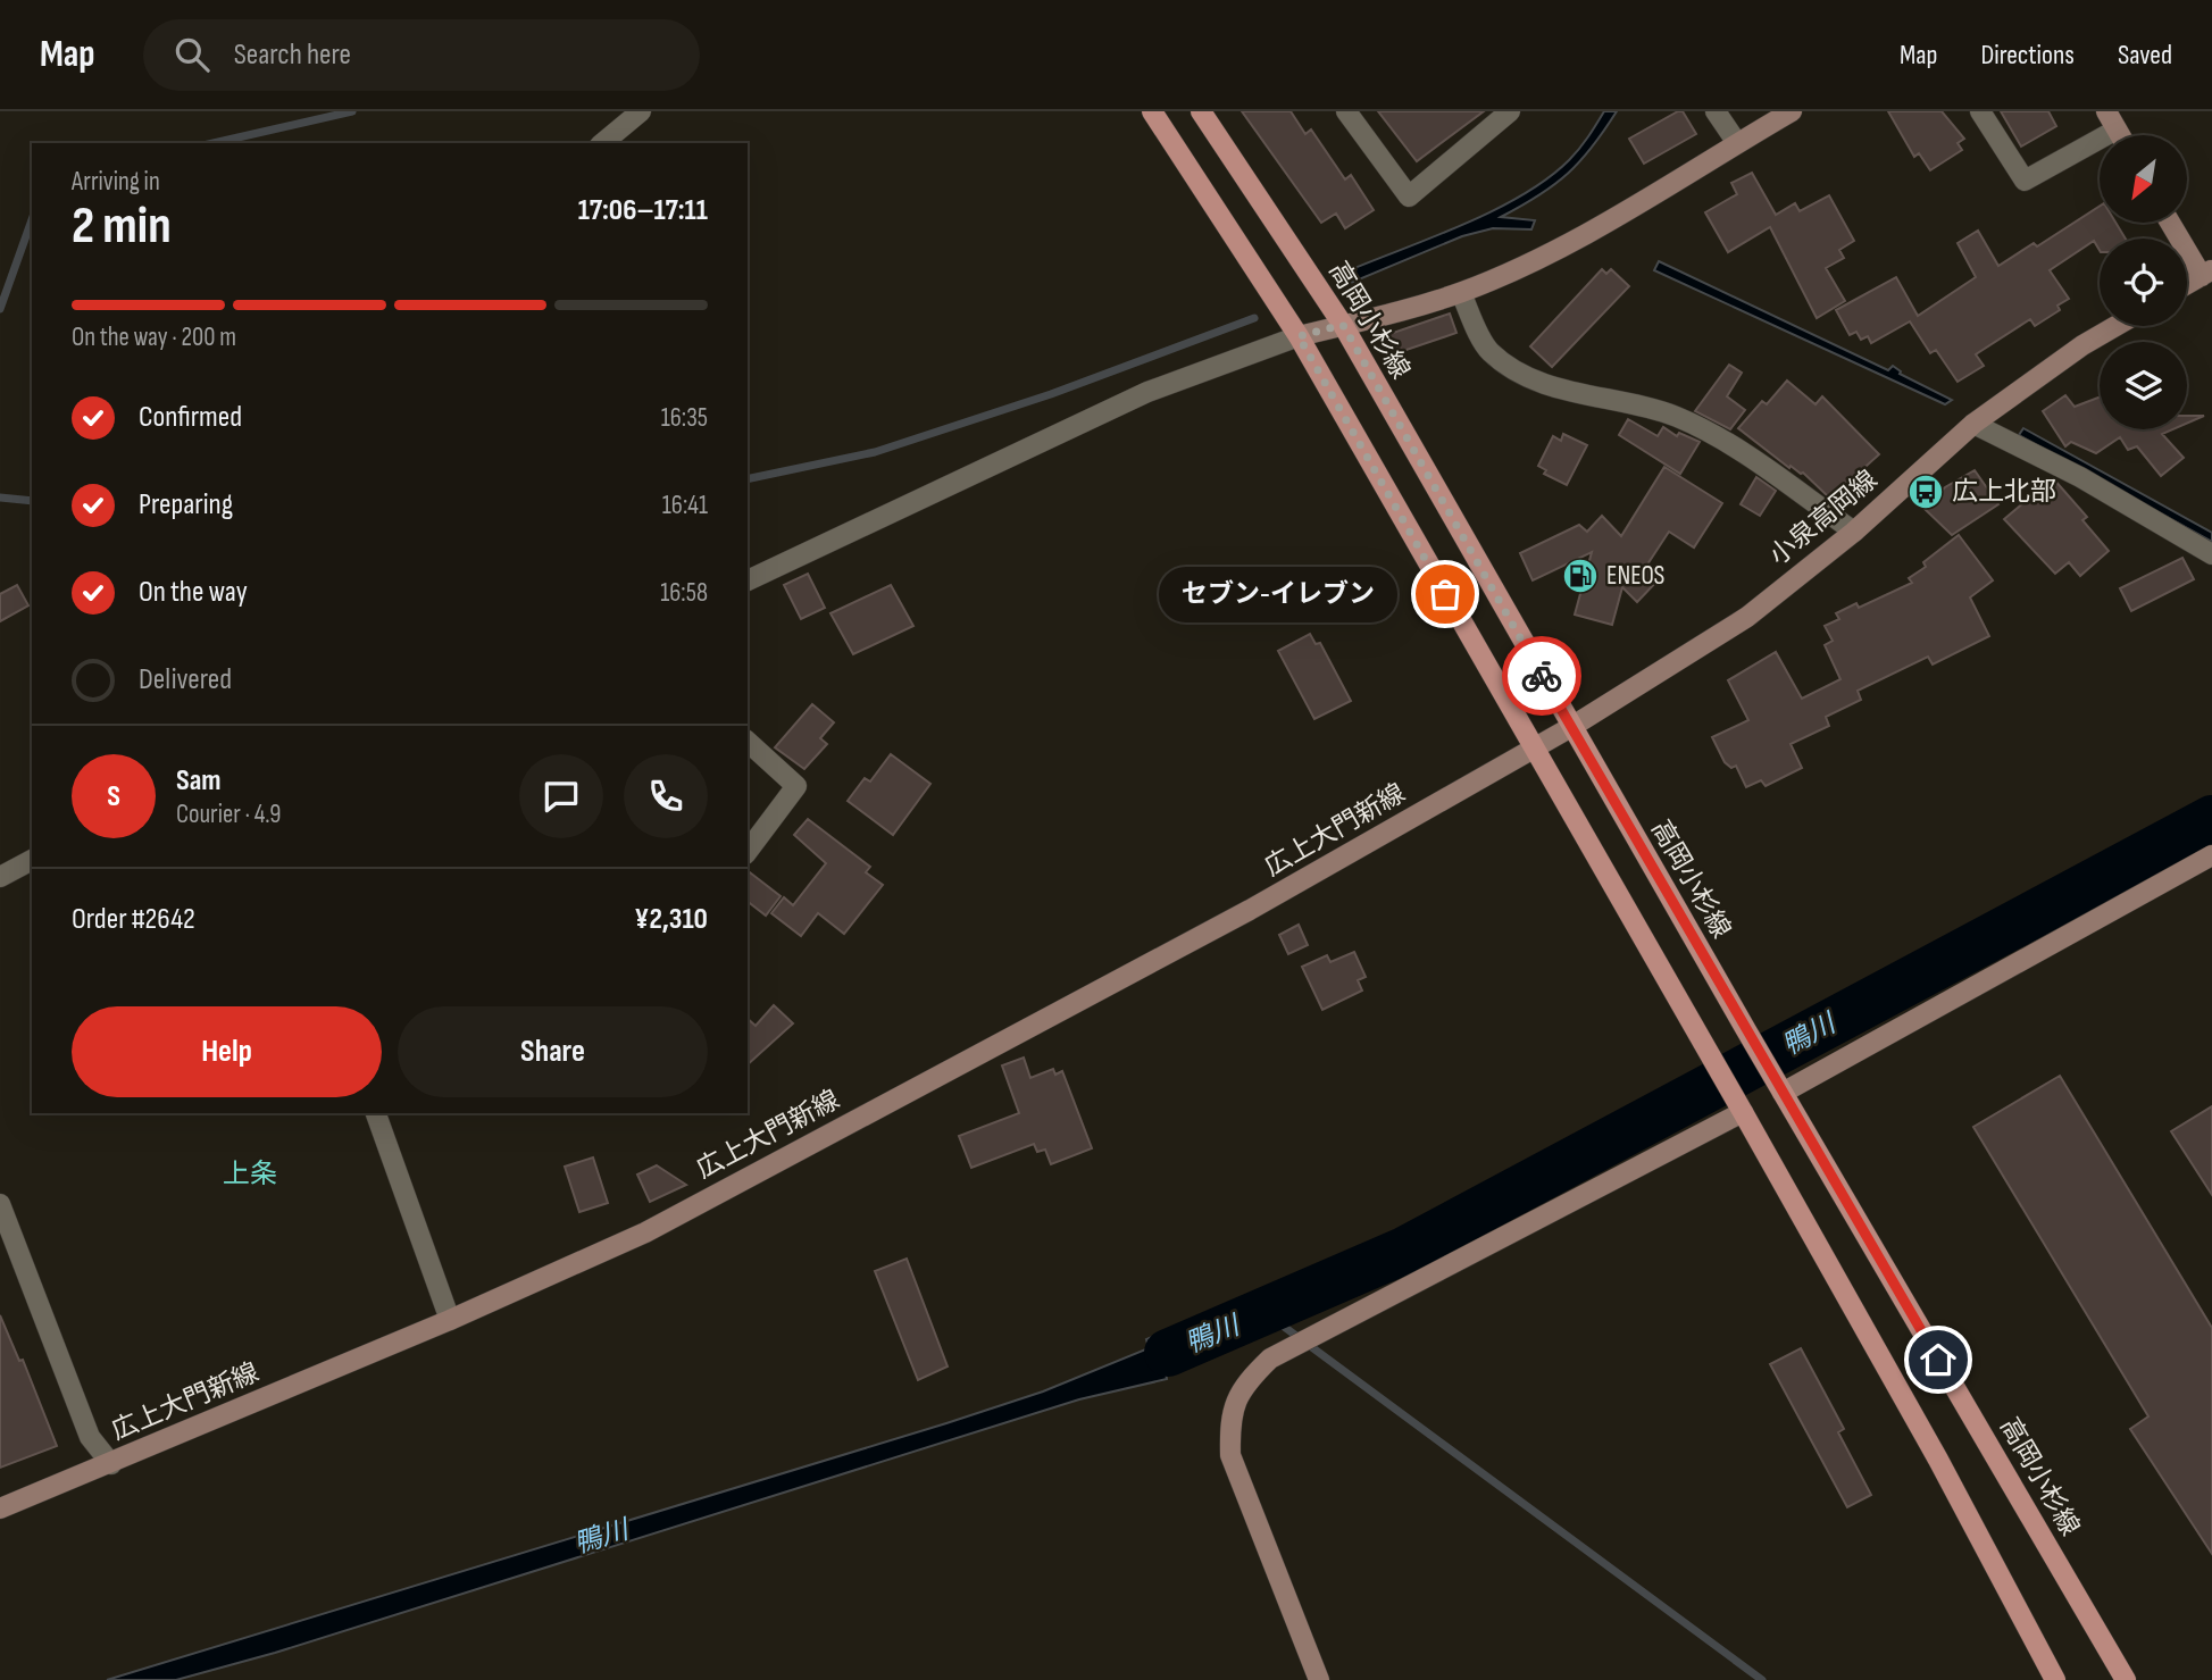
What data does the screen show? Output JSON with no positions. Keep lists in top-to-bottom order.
{
  "streets": {
    "main road": ["高岡小杉線", "小泉高岡線", "広上大門新線"]
  },
  "crossings": [
    ["高岡小杉線", "小泉高岡線"],
    ["小泉高岡線", "広上大門新線"]
  ],
  "districts": ["上条"],
  "water": ["鴨川"],
  "places": {
    "bus stop": ["広上北部"],
    "fuel station": ["ENEOS"],
    "other": ["セブン-イレブン"]
  },
  "north": "bottom left",
  "page": {
    "header": "Map",
    "search": "Search here",
    "nav": ["Map", "Directions", "Saved"],
    "heading": ["2 min", "Arriving in", "17:06–17:11"],
    "panel": [
      "Sam",
      "Courier · 4.9",
      "Order #2642",
      "¥2,310"
    ],
    "bar": "On the way · 200 m",
    "list": [
      ["Confirmed", "16:35"],
      ["Preparing", "16:41"],
      ["On the way", "16:58"],
      "Delivered"
    ],
    "bubble": "セブン-イレブン",
    "round": "S",
    "buttons": ["Help", "Share"]
  }
}
